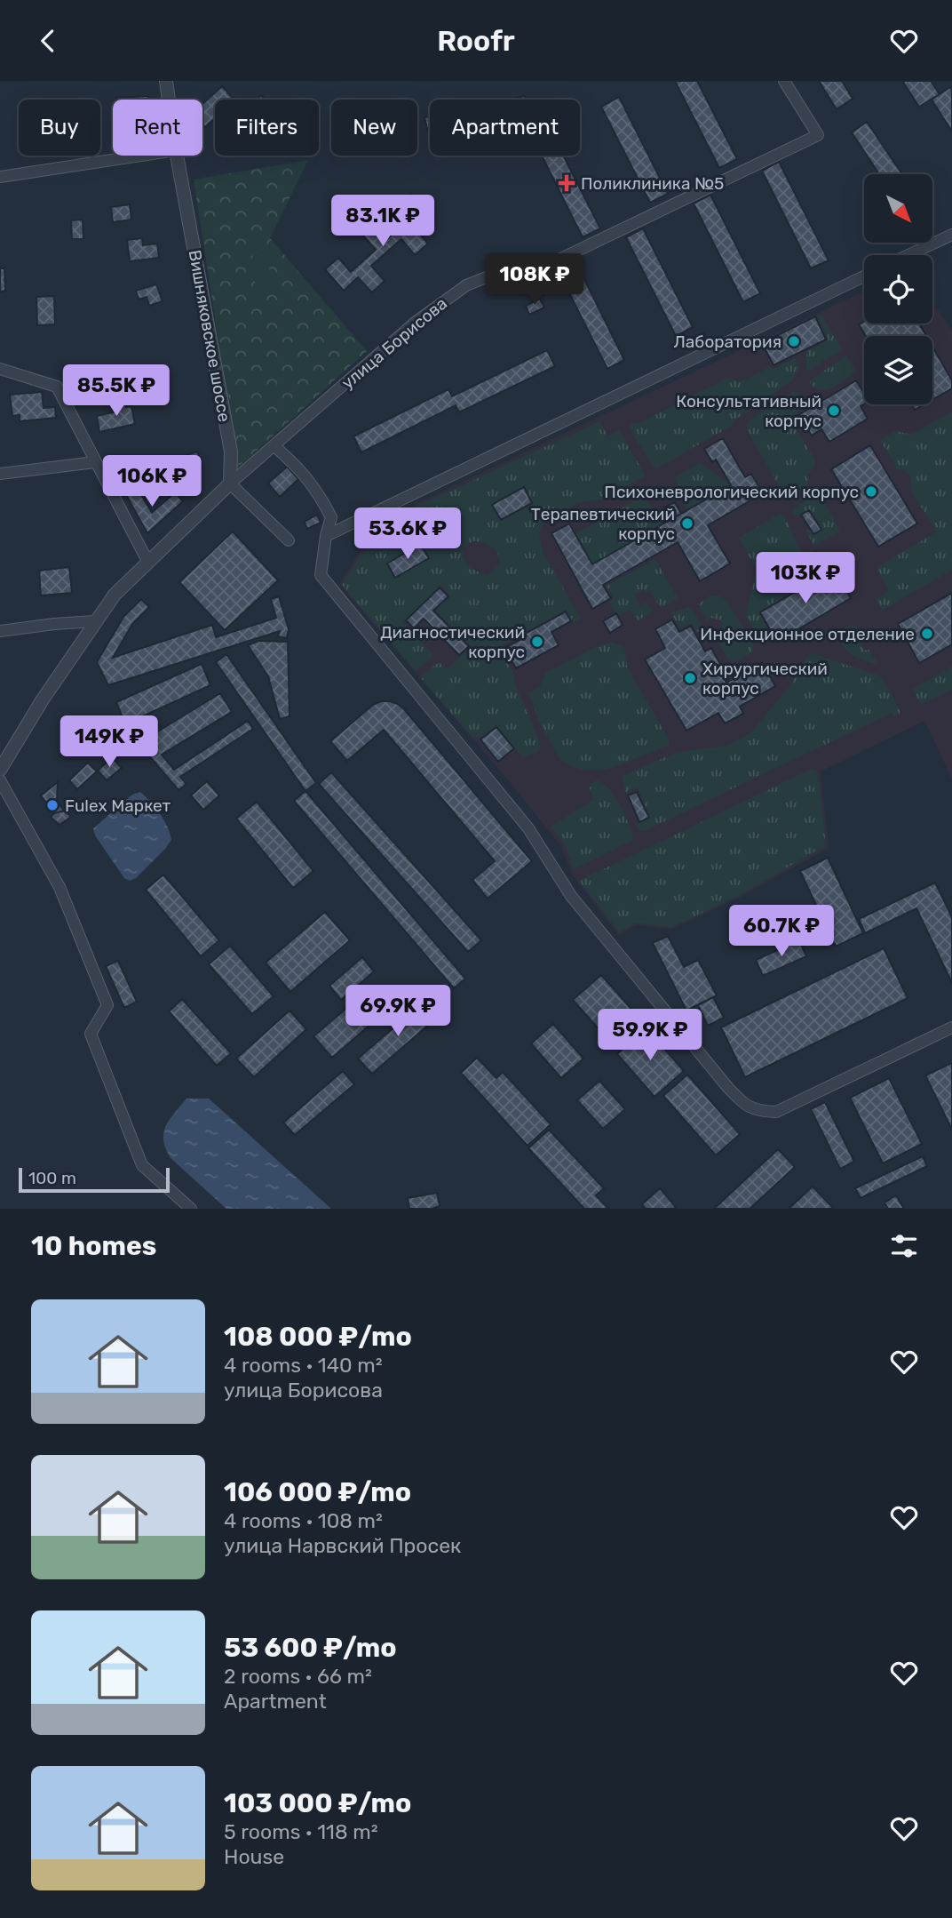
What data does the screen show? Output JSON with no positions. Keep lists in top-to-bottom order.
{
  "streets": {
    "street": ["Вишняковское шоссе", "улица Борисова"]
  },
  "crossings": [
    ["Вишняковское шоссе", "улица Борисова"]
  ],
  "places": {
    "health": ["Поликлиника №5"],
    "other": [
      "Лаборатория",
      "Консультативный корпус",
      "Психоневрологический корпус",
      "Терапевтический корпус",
      "Инфекционное отделение",
      "Диагностический корпус",
      "Хирургический корпус",
      "Fulex Маркет"
    ]
  },
  "scale_bar": "100 m",
  "north": "bottom right",
  "page": {
    "header": "Roofr",
    "chip": [
      "Buy",
      "Rent",
      "Filters",
      "New",
      "Apartment"
    ],
    "price": [
      "83.1K ₽",
      "108K ₽",
      "85.5K ₽",
      "106K ₽",
      "53.6K ₽",
      "103K ₽",
      "149K ₽",
      "60.7K ₽",
      "69.9K ₽",
      "59.9K ₽"
    ],
    "scale": "100 m",
    "heading": "10 homes",
    "list": [
      {
        "name": "108 000 ₽/mo",
        "note": "4 rooms · 140 m² · улица Борисова"
      },
      {
        "name": "106 000 ₽/mo",
        "note": "4 rooms · 108 m² · улица Нарвский Просек"
      },
      {
        "name": "53 600 ₽/mo",
        "note": "2 rooms · 66 m² · Apartment"
      },
      {
        "name": "103 000 ₽/mo",
        "note": "5 rooms · 118 m² · House"
      }
    ]
  }
}
